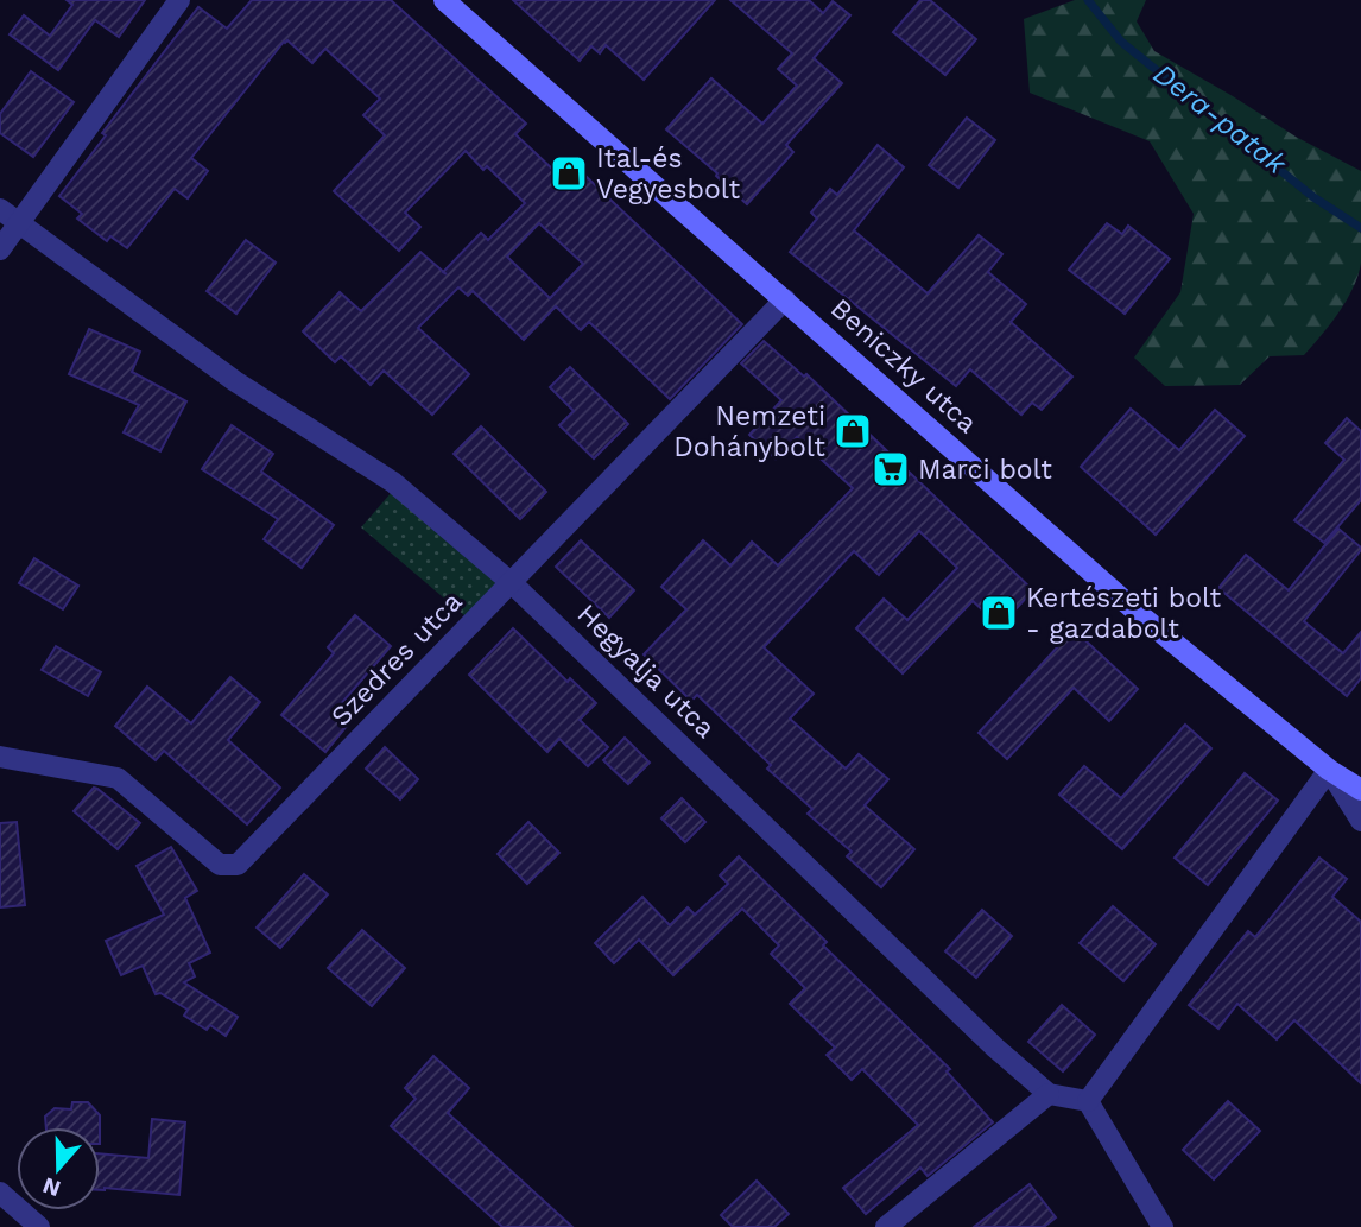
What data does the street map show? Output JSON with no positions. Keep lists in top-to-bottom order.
{
  "streets": {
    "main road": ["Beniczky utca"],
    "street": ["Szedres utca", "Hegyalja utca"]
  },
  "crossings": [
    ["Beniczky utca", "Szedres utca"],
    ["Szedres utca", "Hegyalja utca"]
  ],
  "water": ["Dera-patak"],
  "places": {
    "shop": ["Ital-és Vegyesbolt", "Nemzeti Dohánybolt", "Kertészeti bolt - gazdabolt"],
    "supermarket": ["Marci bolt"]
  },
  "north": "bottom"
}
